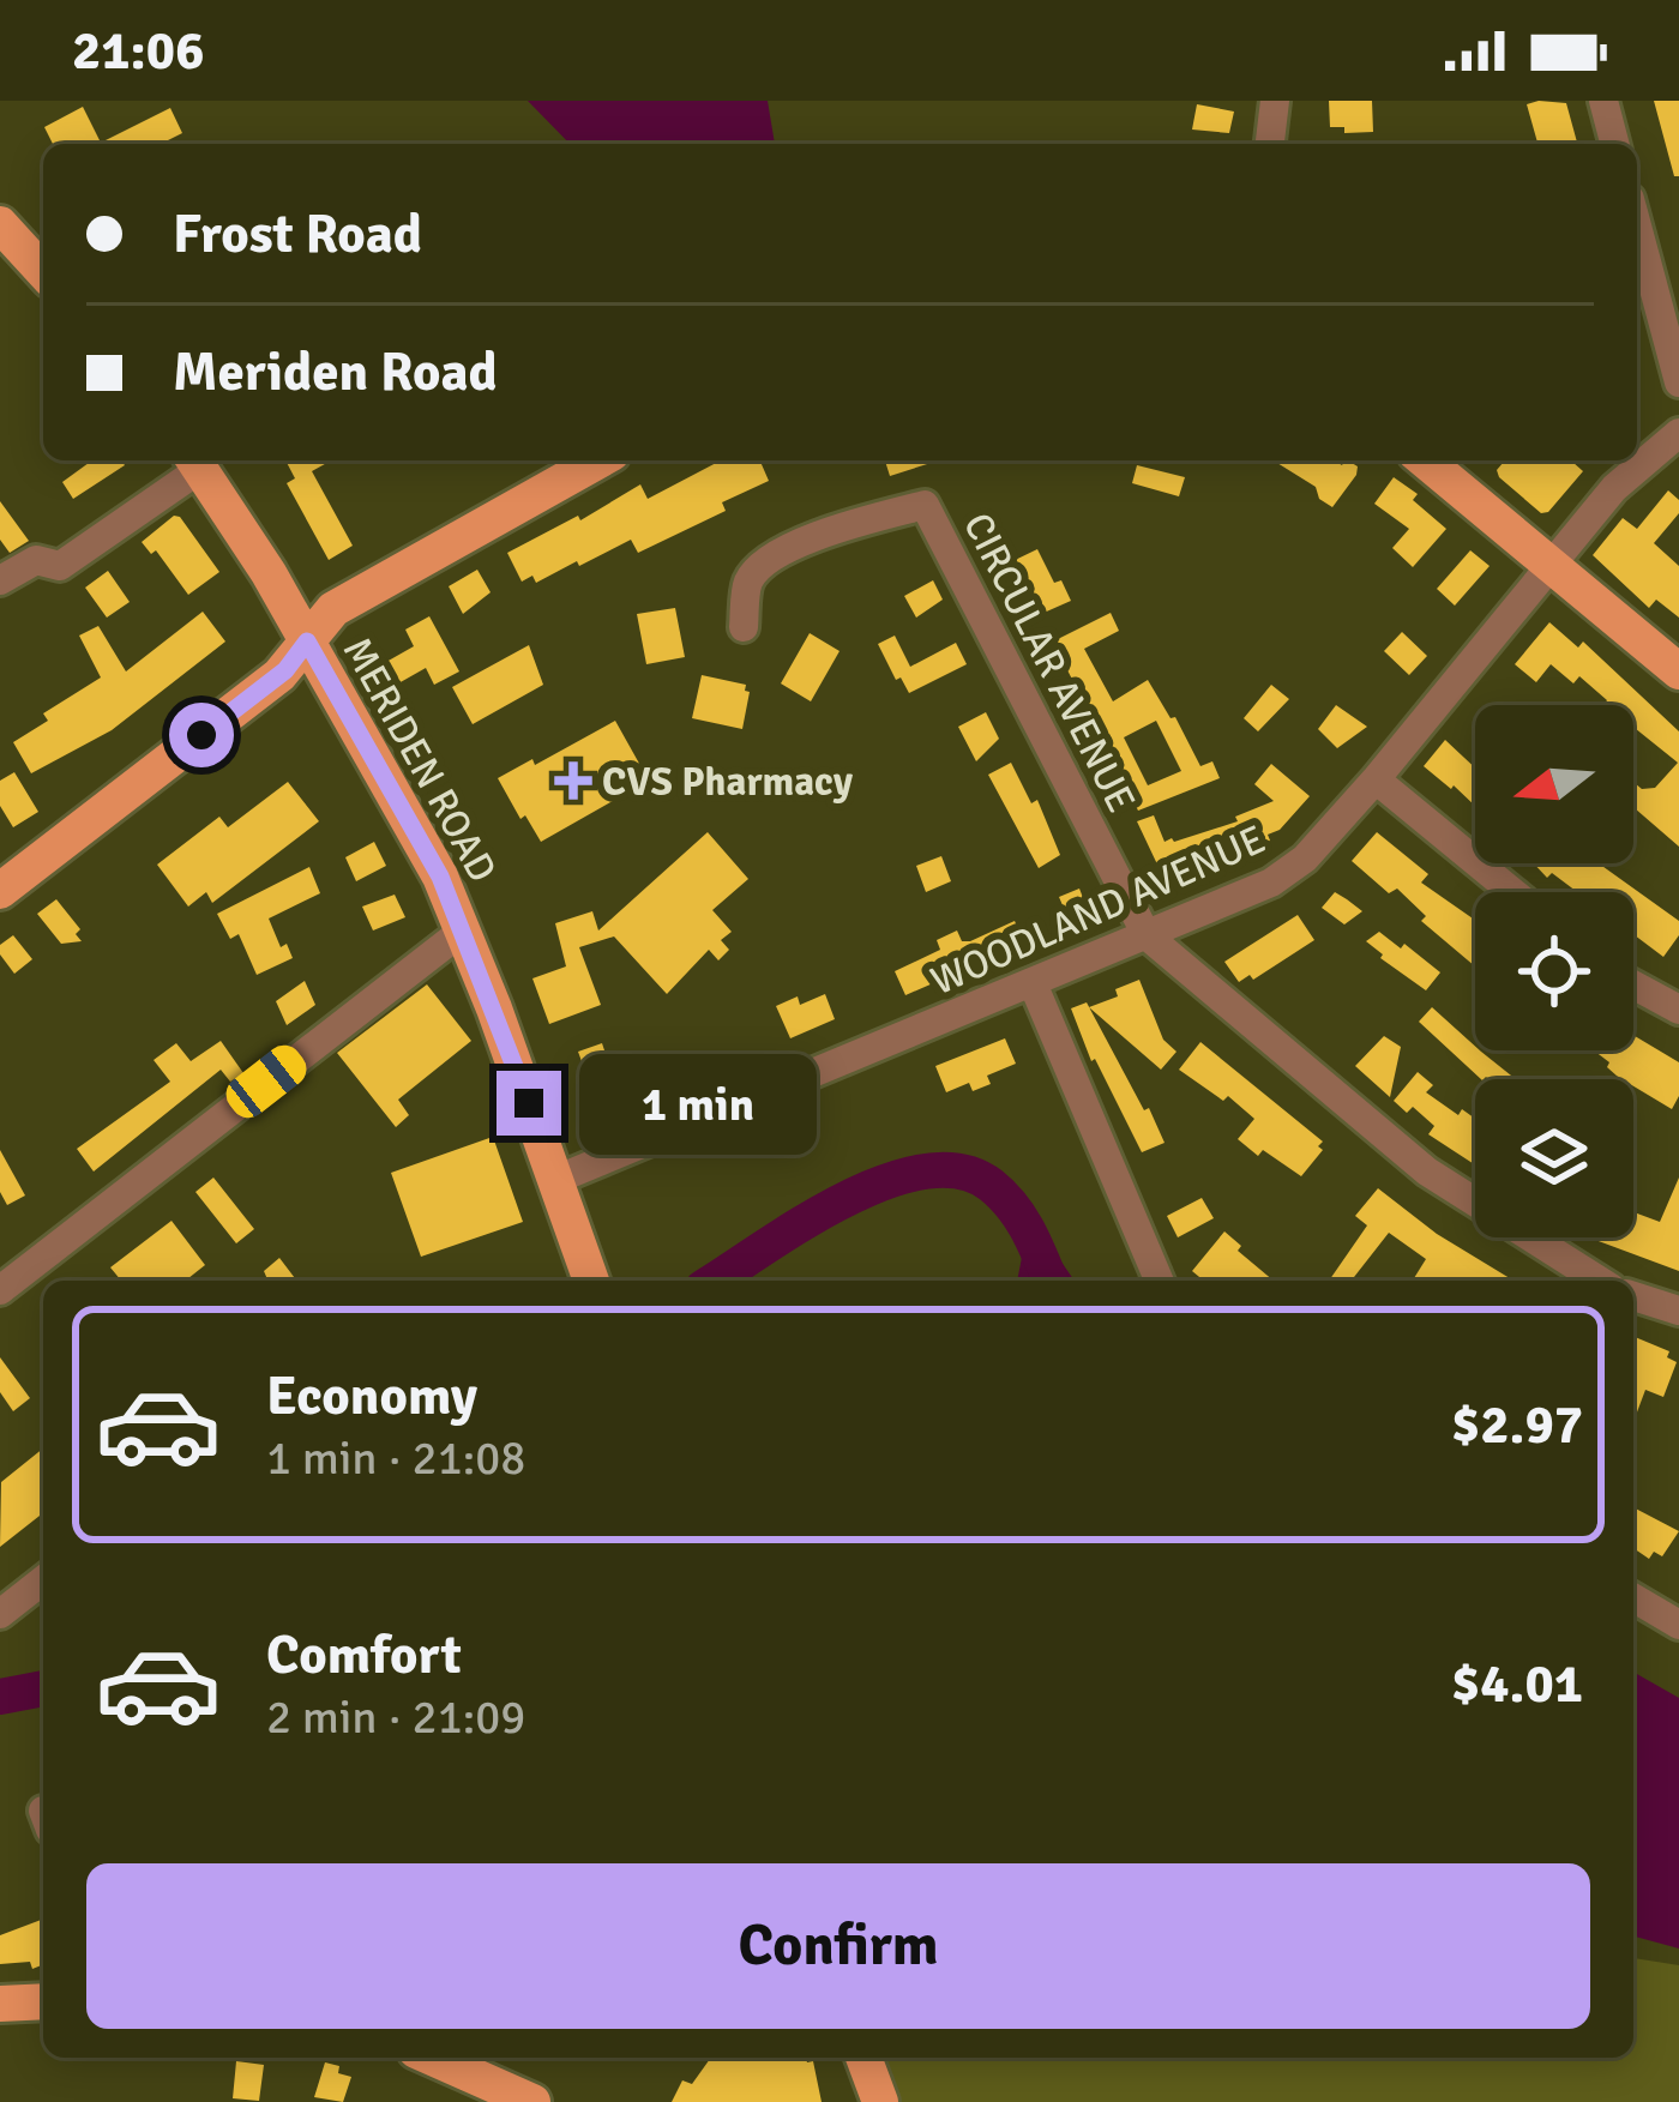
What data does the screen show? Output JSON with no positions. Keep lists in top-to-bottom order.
{
  "streets": {
    "main road": ["MERIDEN ROAD"],
    "street": ["CIRCULAR AVENUE", "WOODLAND AVENUE"]
  },
  "crossings": [
    ["CIRCULAR AVENUE", "WOODLAND AVENUE"],
    ["MERIDEN ROAD", "WOODLAND AVENUE"]
  ],
  "places": {
    "health": ["CVS Pharmacy"]
  },
  "north": "left",
  "page": {
    "status": "21:06",
    "banner": ["Frost Road", "Meriden Road"],
    "bubble": "1 min",
    "list": [
      {
        "name": "Economy",
        "note": "1 min · 21:08",
        "value": "$2.97"
      },
      {
        "name": "Comfort",
        "note": "2 min · 21:09",
        "value": "$4.01"
      }
    ],
    "buttons": "Confirm"
  }
}
